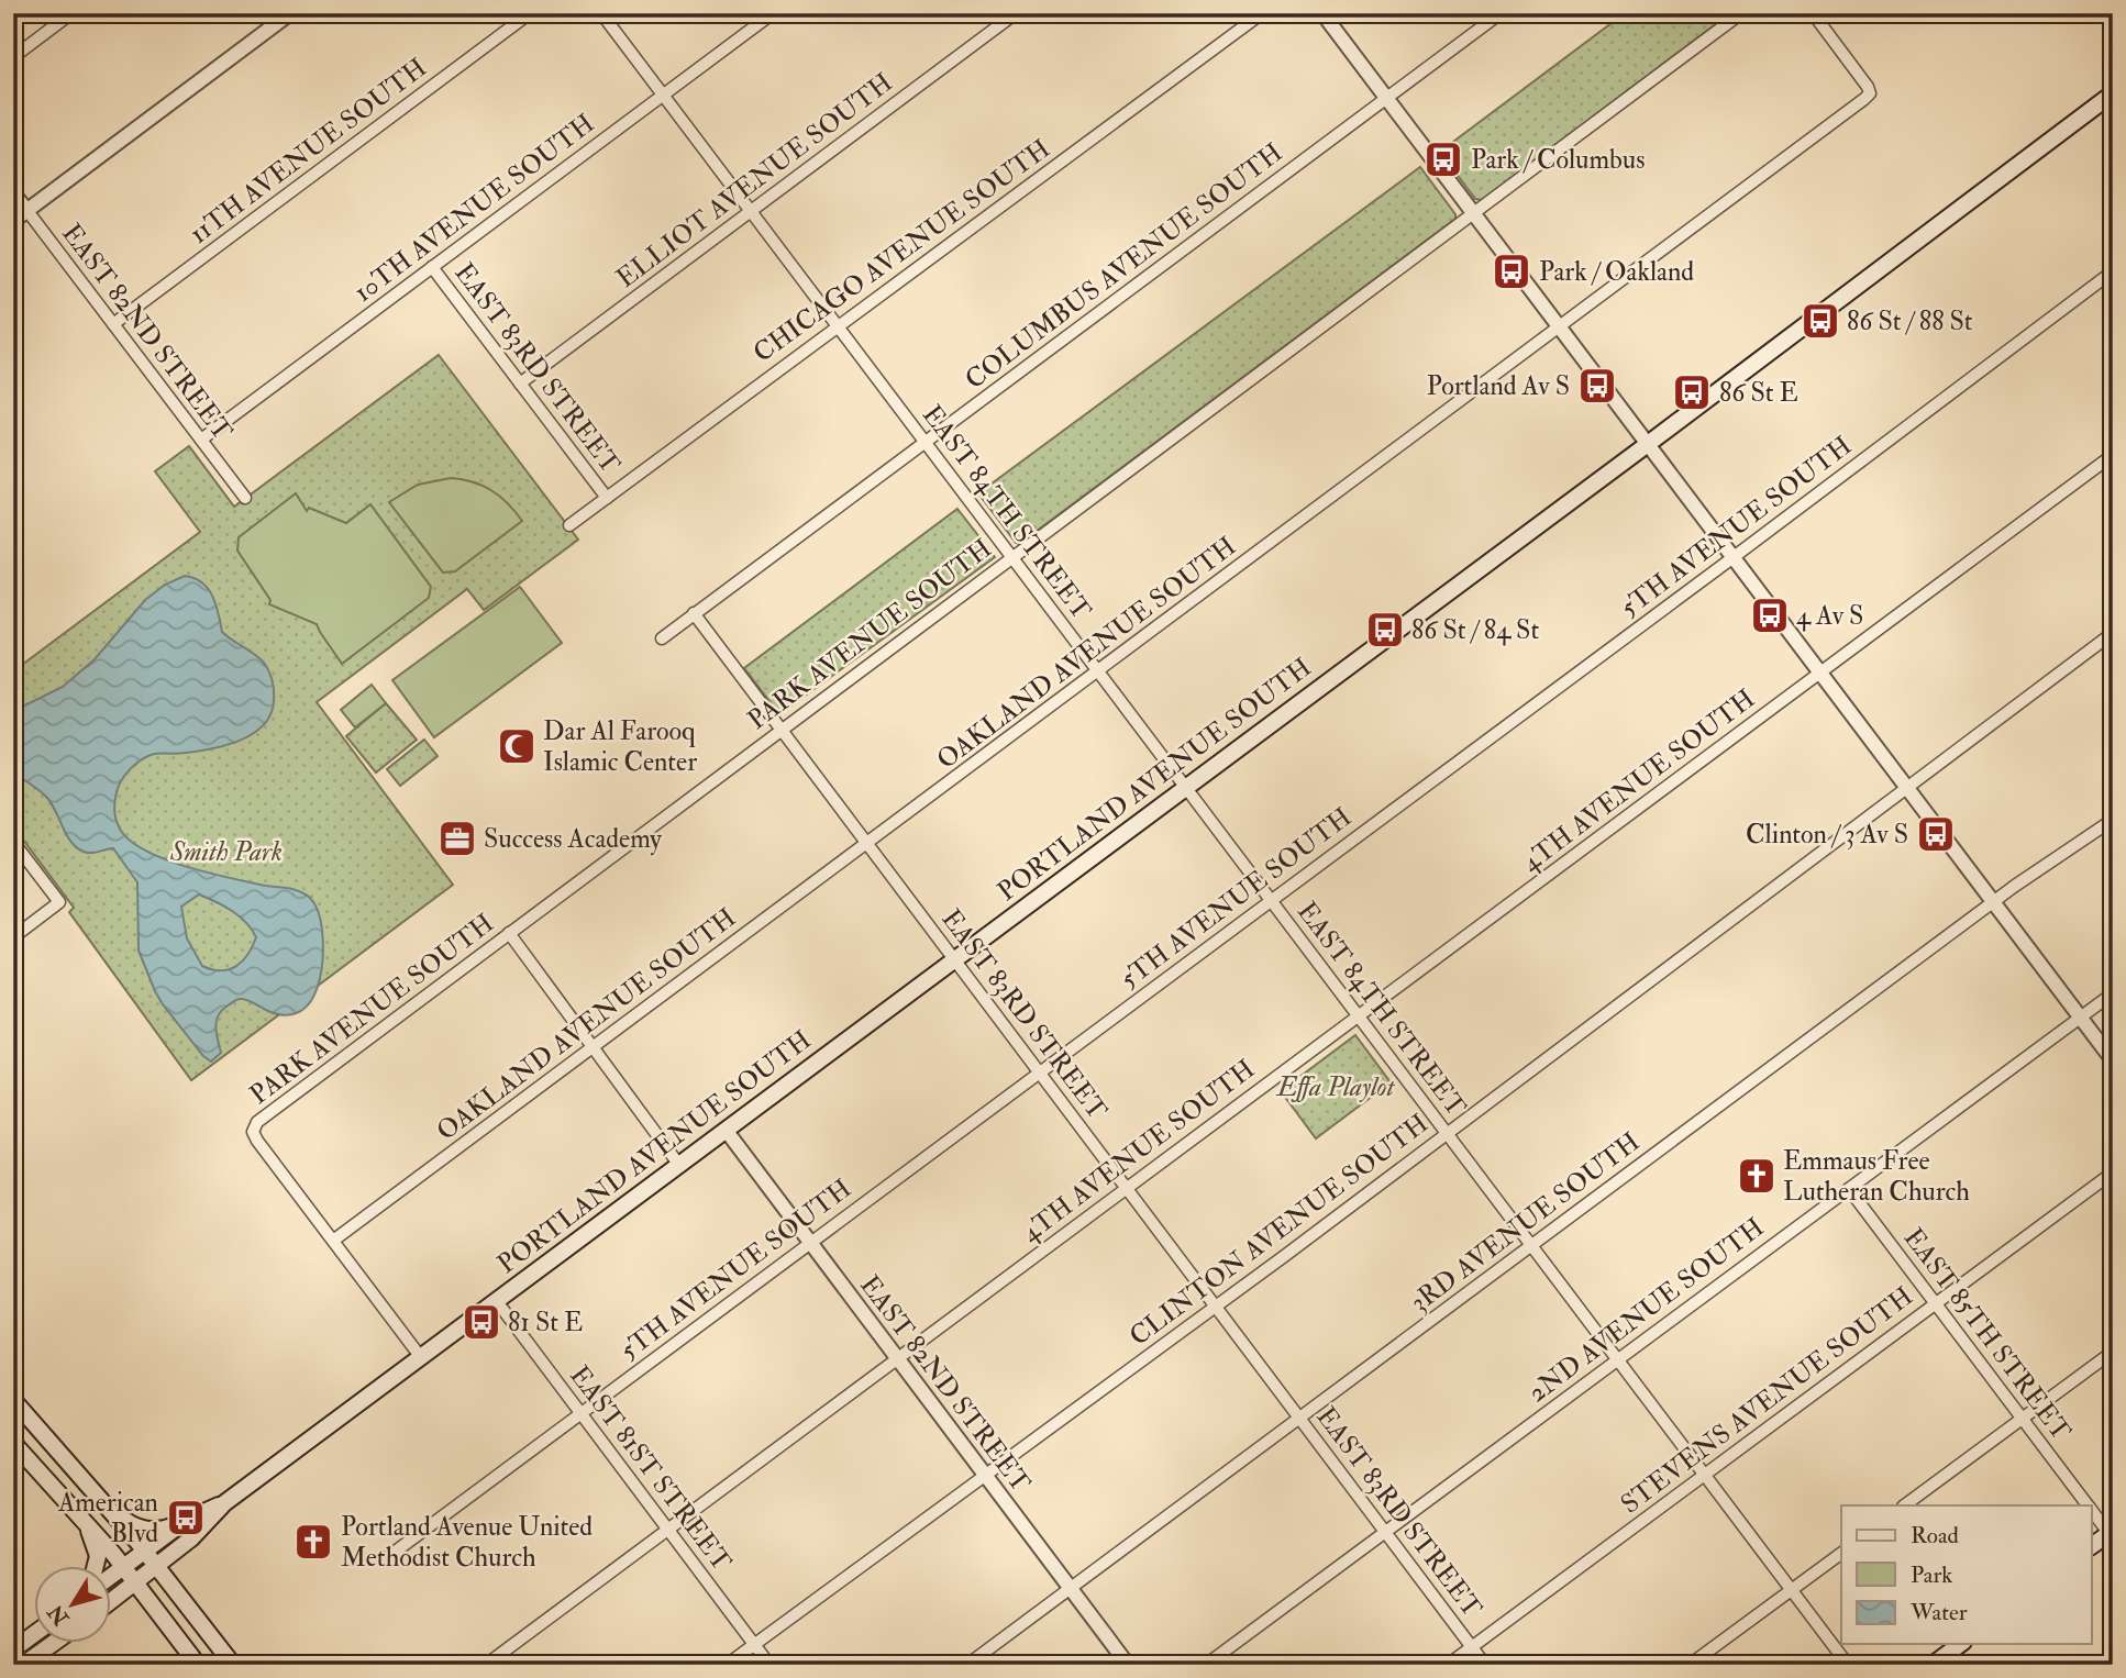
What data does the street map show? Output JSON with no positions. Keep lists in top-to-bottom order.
{
  "streets": {
    "main road": ["PORTLAND AVENUE SOUTH"],
    "street": [
      "11TH AVENUE SOUTH",
      "ELLIOT AVENUE SOUTH",
      "10TH AVENUE SOUTH",
      "CHICAGO AVENUE SOUTH",
      "COLUMBUS AVENUE SOUTH",
      "EAST 82ND STREET",
      "EAST 83RD STREET",
      "EAST 84TH STREET",
      "5TH AVENUE SOUTH",
      "PARK AVENUE SOUTH",
      "OAKLAND AVENUE SOUTH",
      "4TH AVENUE SOUTH",
      "3RD AVENUE SOUTH",
      "CLINTON AVENUE SOUTH",
      "2ND AVENUE SOUTH",
      "EAST 85TH STREET",
      "STEVENS AVENUE SOUTH",
      "EAST 81ST STREET"
    ]
  },
  "crossings": [
    ["11TH AVENUE SOUTH", "EAST 82ND STREET"],
    ["ELLIOT AVENUE SOUTH", "EAST 83RD STREET"],
    ["ELLIOT AVENUE SOUTH", "EAST 84TH STREET"],
    ["10TH AVENUE SOUTH", "EAST 82ND STREET"],
    ["10TH AVENUE SOUTH", "EAST 83RD STREET"],
    ["10TH AVENUE SOUTH", "EAST 84TH STREET"],
    ["CHICAGO AVENUE SOUTH", "EAST 83RD STREET"],
    ["CHICAGO AVENUE SOUTH", "EAST 84TH STREET"],
    ["COLUMBUS AVENUE SOUTH", "EAST 83RD STREET"],
    ["COLUMBUS AVENUE SOUTH", "EAST 84TH STREET"],
    ["EAST 82ND STREET", "5TH AVENUE SOUTH"],
    ["EAST 82ND STREET", "PORTLAND AVENUE SOUTH"],
    ["EAST 82ND STREET", "4TH AVENUE SOUTH"],
    ["EAST 82ND STREET", "3RD AVENUE SOUTH"],
    ["EAST 82ND STREET", "CLINTON AVENUE SOUTH"],
    ["EAST 83RD STREET", "5TH AVENUE SOUTH"],
    ["EAST 83RD STREET", "PARK AVENUE SOUTH"],
    ["EAST 83RD STREET", "OAKLAND AVENUE SOUTH"],
    ["EAST 83RD STREET", "PORTLAND AVENUE SOUTH"],
    ["EAST 83RD STREET", "4TH AVENUE SOUTH"],
    ["EAST 83RD STREET", "3RD AVENUE SOUTH"],
    ["EAST 83RD STREET", "CLINTON AVENUE SOUTH"],
    ["EAST 83RD STREET", "2ND AVENUE SOUTH"],
    ["EAST 83RD STREET", "STEVENS AVENUE SOUTH"],
    ["EAST 84TH STREET", "5TH AVENUE SOUTH"],
    ["EAST 84TH STREET", "PARK AVENUE SOUTH"],
    ["EAST 84TH STREET", "OAKLAND AVENUE SOUTH"],
    ["EAST 84TH STREET", "PORTLAND AVENUE SOUTH"],
    ["EAST 84TH STREET", "4TH AVENUE SOUTH"],
    ["EAST 84TH STREET", "3RD AVENUE SOUTH"],
    ["EAST 84TH STREET", "CLINTON AVENUE SOUTH"],
    ["EAST 84TH STREET", "2ND AVENUE SOUTH"],
    ["EAST 84TH STREET", "STEVENS AVENUE SOUTH"],
    ["5TH AVENUE SOUTH", "EAST 81ST STREET"],
    ["PARK AVENUE SOUTH", "OAKLAND AVENUE SOUTH"],
    ["PORTLAND AVENUE SOUTH", "EAST 81ST STREET"],
    ["4TH AVENUE SOUTH", "EAST 81ST STREET"],
    ["CLINTON AVENUE SOUTH", "EAST 81ST STREET"],
    ["2ND AVENUE SOUTH", "EAST 85TH STREET"],
    ["EAST 85TH STREET", "STEVENS AVENUE SOUTH"]
  ],
  "parks": ["Smith Park", "Effa Playlot"],
  "places": {
    "bus stop": [
      "Park / Columbus",
      "Park / Oakland",
      "86 St / 88 St",
      "Portland Av S",
      "86 St E",
      "4 Av S",
      "86 St / 84 St",
      "Clinton / 3 Av S",
      "81 St E",
      "American Blvd"
    ],
    "mosque": ["Dar Al Farooq Islamic Center"],
    "office": ["Success Academy"],
    "church": ["Emmaus Free Lutheran Church", "Portland Avenue United Methodist Church"]
  },
  "legend": ["Road", "Park", "Water"],
  "north": "bottom left"
}
